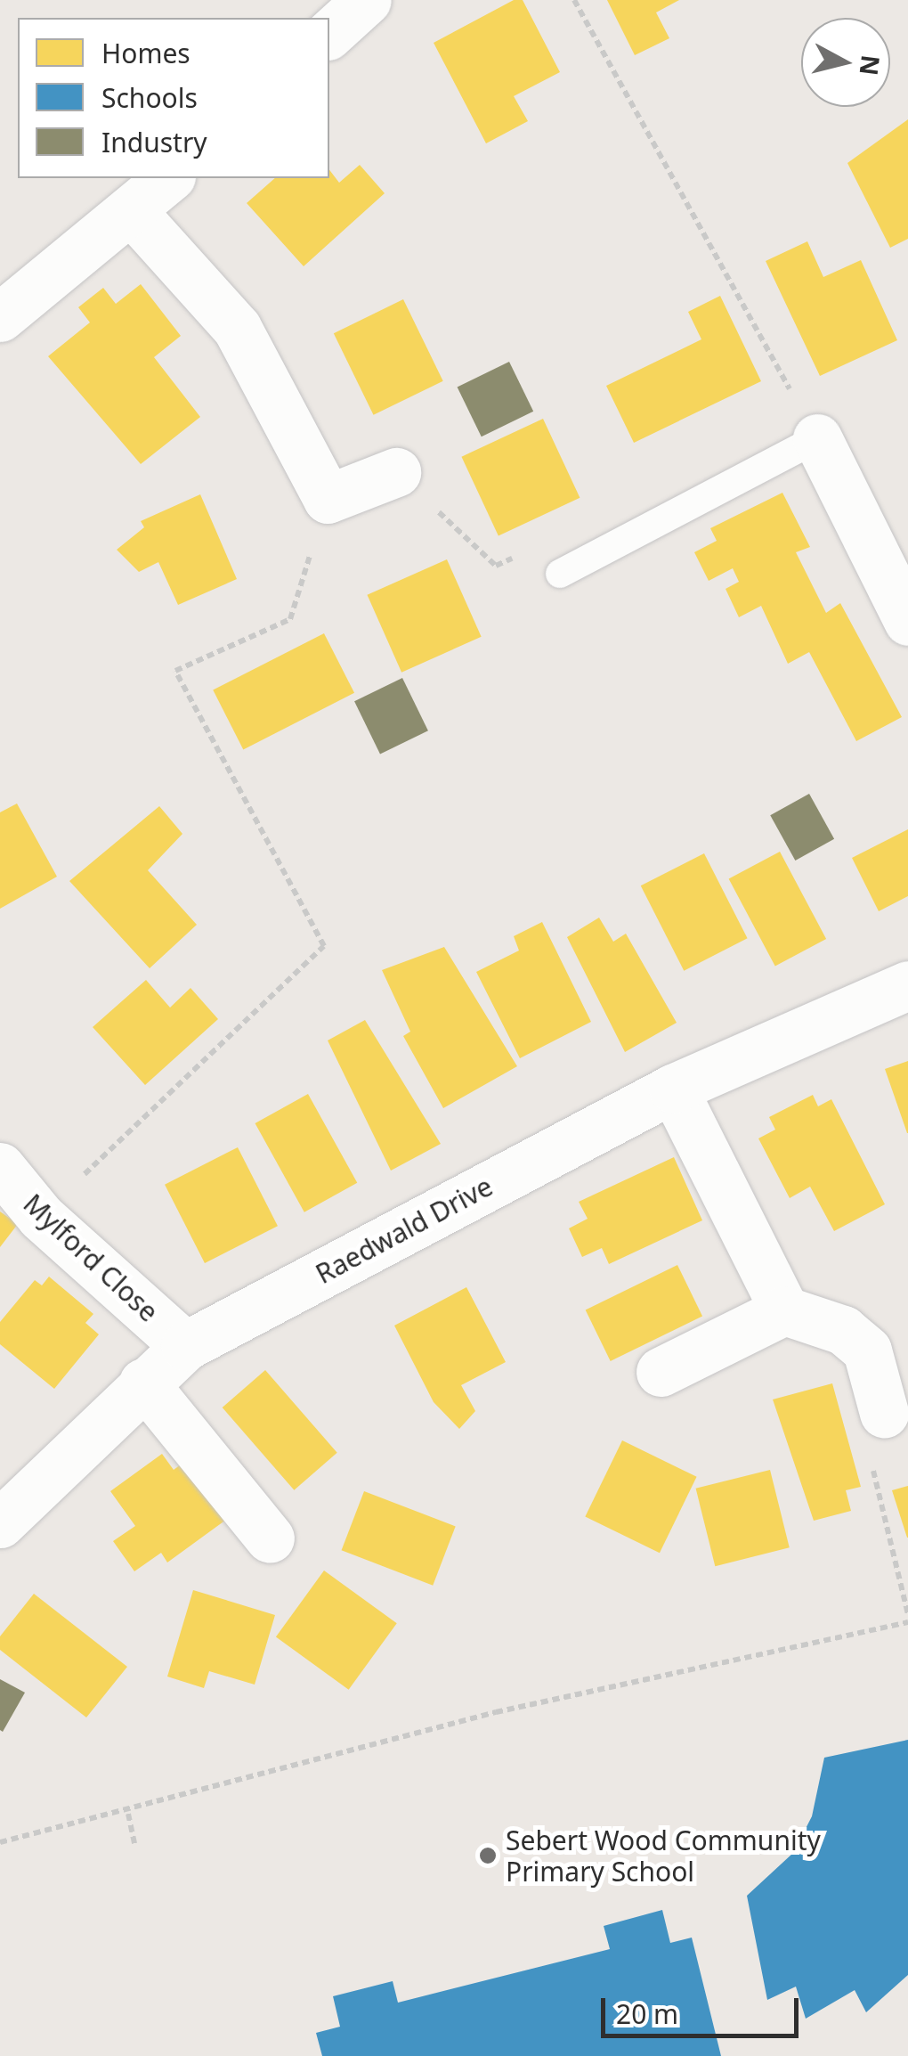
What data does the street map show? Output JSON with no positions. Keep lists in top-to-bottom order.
{
  "streets": {
    "street": ["Raedwald Drive", "Mylford Close"]
  },
  "crossings": [
    ["Raedwald Drive", "Mylford Close"]
  ],
  "places": ["Sebert Wood Community Primary School"],
  "legend": ["Homes", "Schools", "Industry"],
  "scale_bar": "20 m",
  "north": "right"
}
